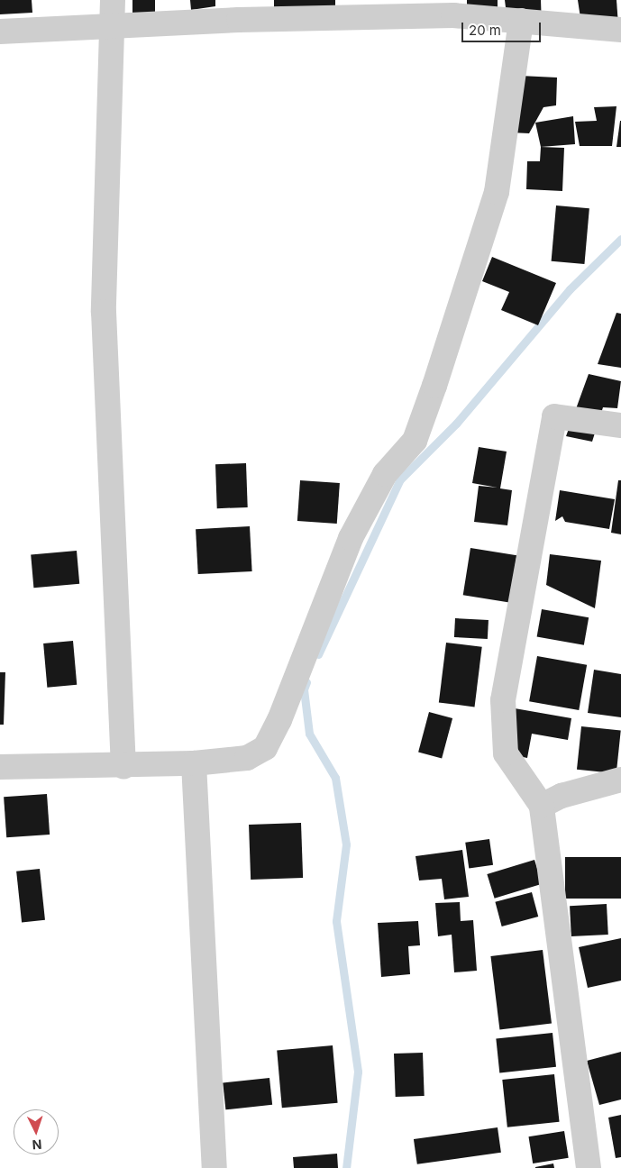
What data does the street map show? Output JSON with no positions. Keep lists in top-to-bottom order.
{
  "scale_bar": "20 m",
  "north": "bottom"
}
